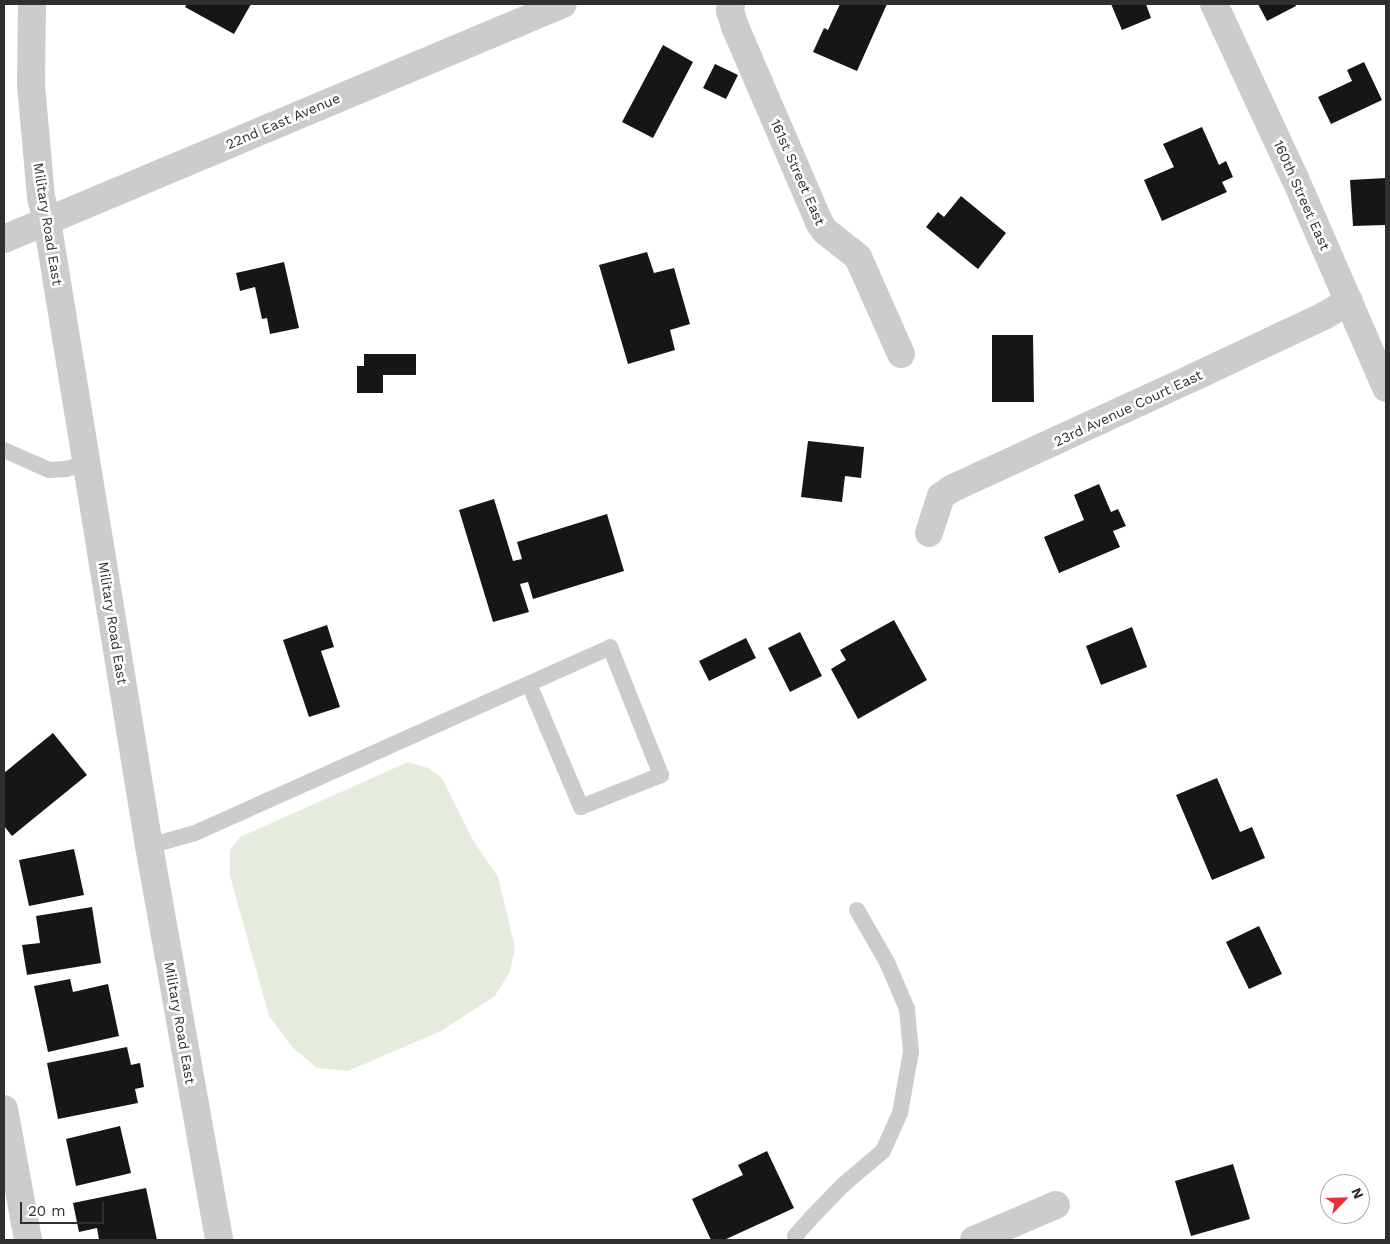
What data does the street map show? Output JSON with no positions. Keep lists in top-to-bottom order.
{
  "streets": {
    "street": [
      "22nd East Avenue",
      "161st Street East",
      "160th Street East",
      "Military Road East",
      "23rd Avenue Court East"
    ]
  },
  "crossings": [
    ["22nd East Avenue", "Military Road East"],
    ["160th Street East", "23rd Avenue Court East"]
  ],
  "scale_bar": "20 m",
  "north": "top right"
}
